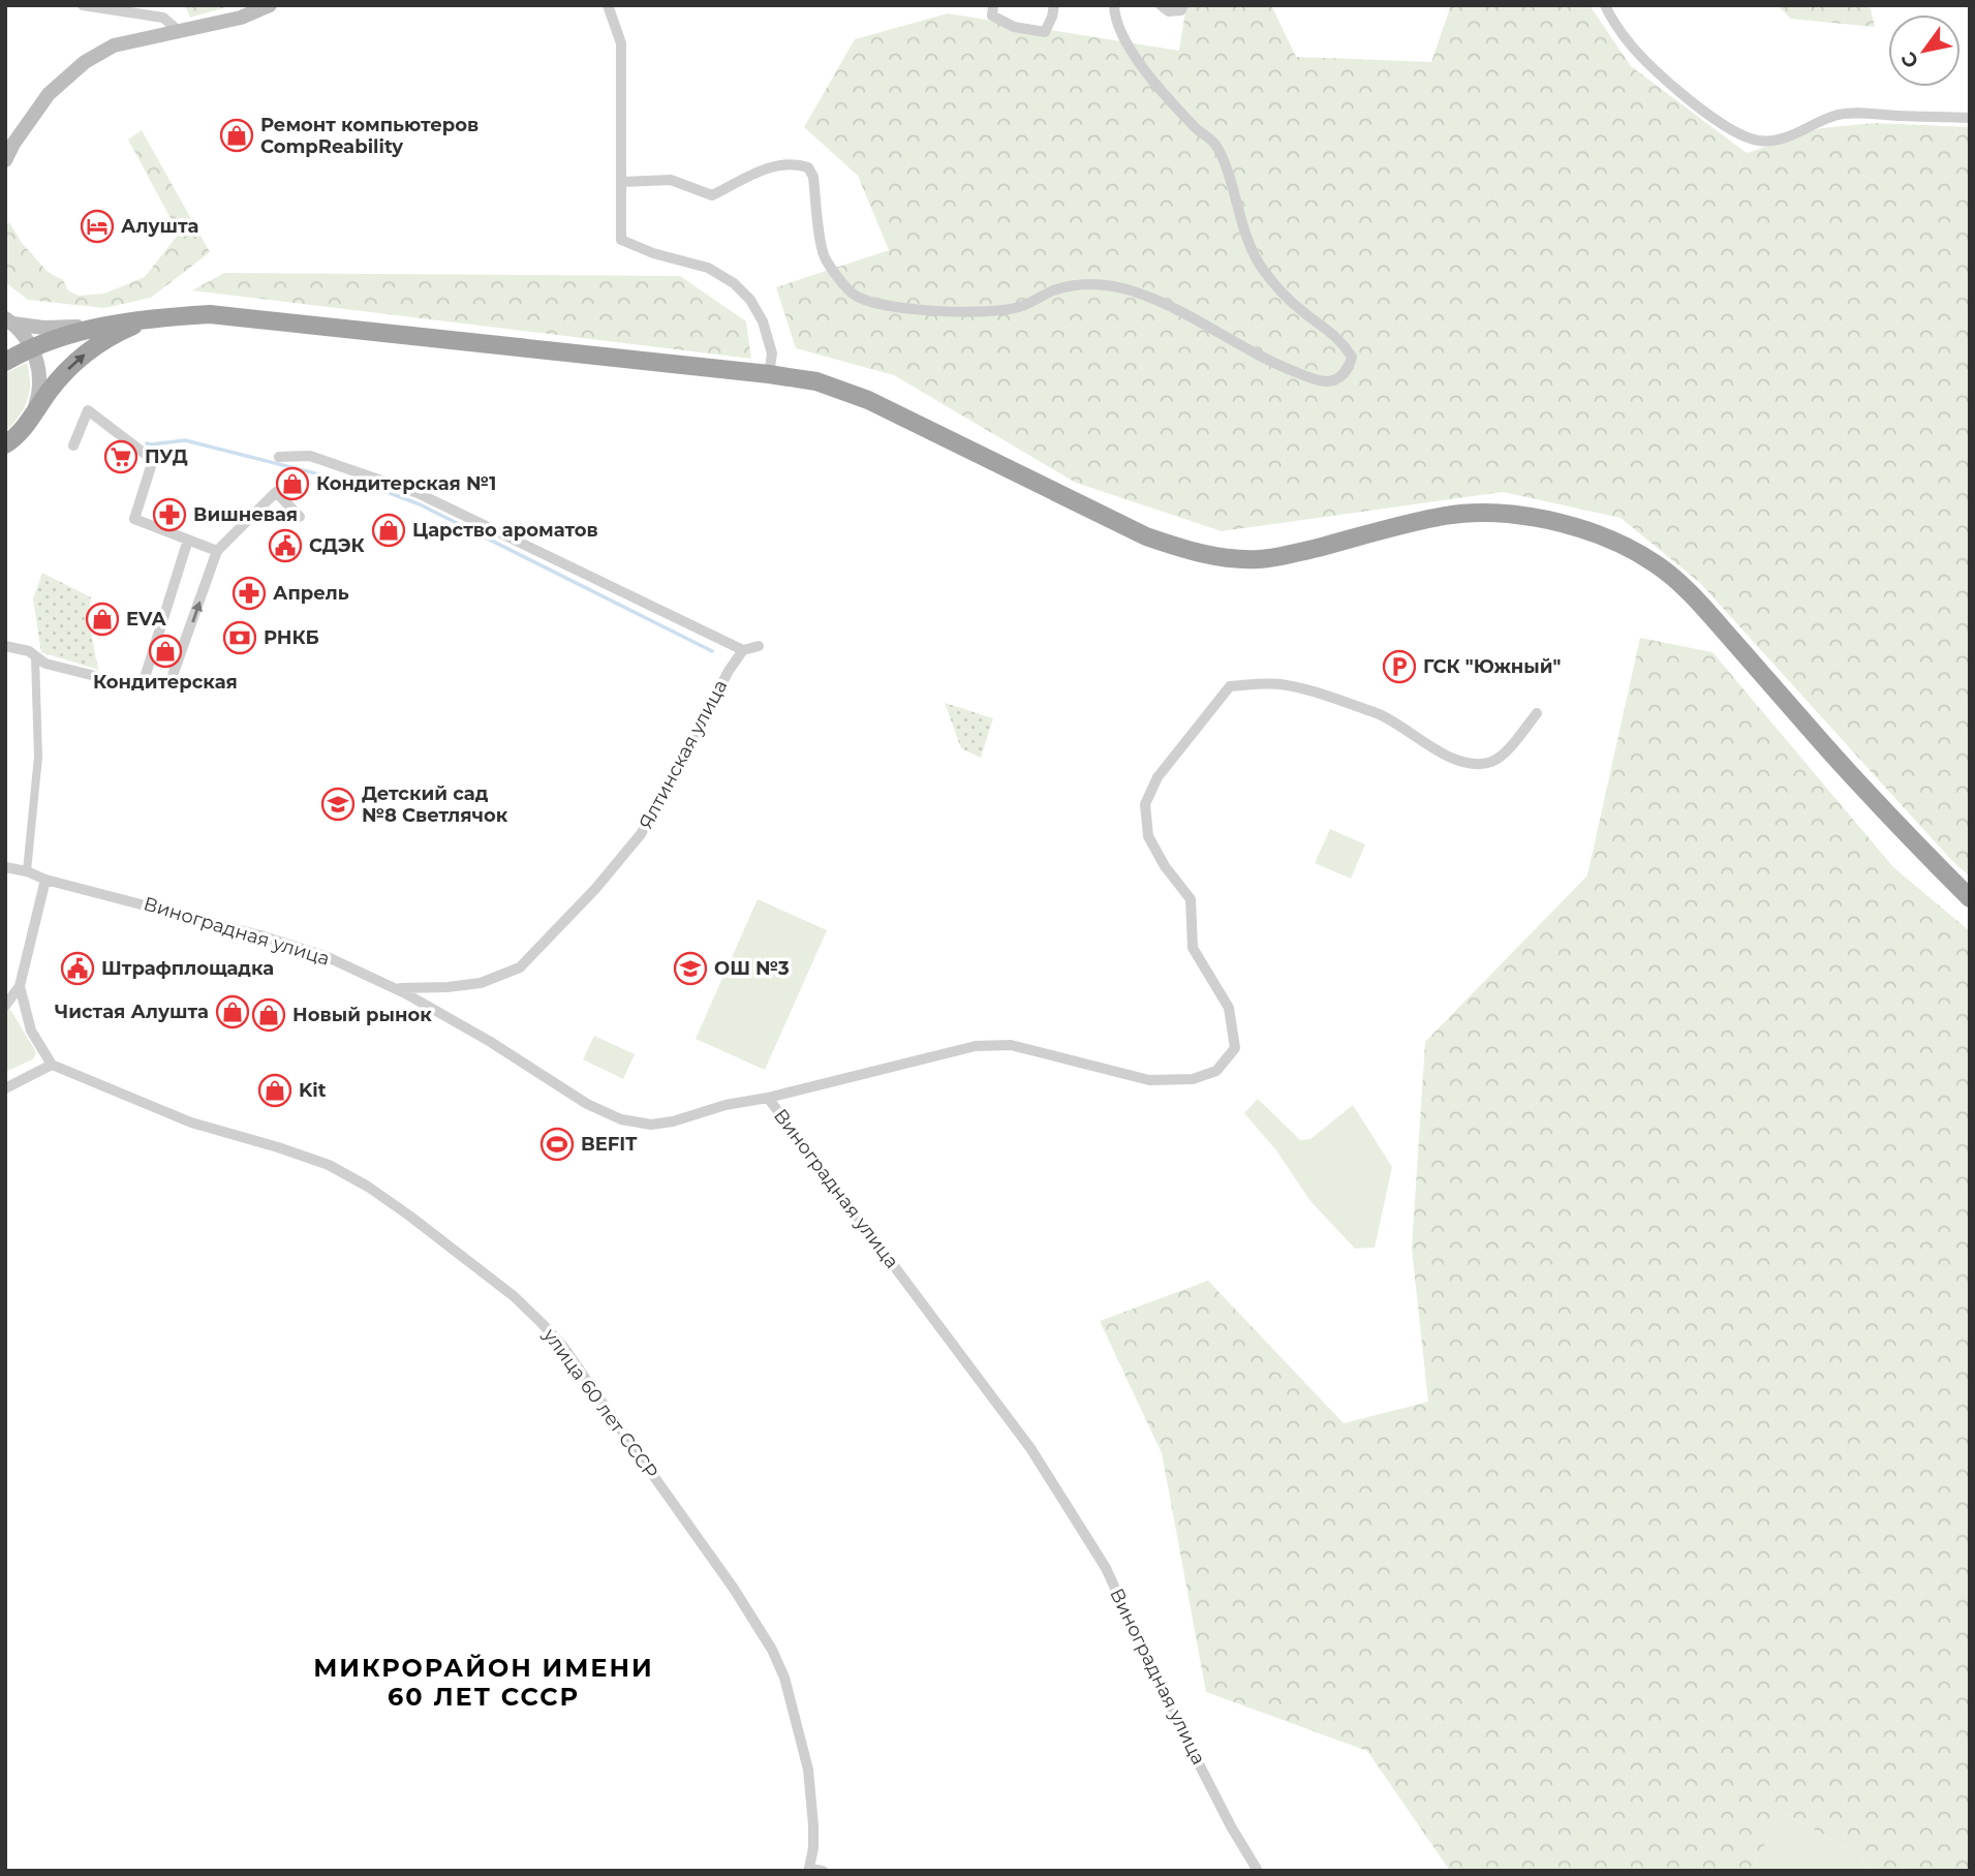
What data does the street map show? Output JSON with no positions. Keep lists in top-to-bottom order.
{
  "streets": {
    "street": ["Ялтинская улица", "Виноградная улица", "улица 60 лет СССР"]
  },
  "crossings": [
    ["Ялтинская улица", "Виноградная улица"]
  ],
  "districts": ["МИКРОРАЙОН ИМЕНИ 60 ЛЕТ СССР"],
  "places": {
    "shop": [
      "Ремонт компьютеров CompReability",
      "Кондитерская №1",
      "Царство ароматов",
      "EVA",
      "Кондитерская",
      "Чистая Алушта",
      "Новый рынок",
      "Kit"
    ],
    "hotel": ["Алушта"],
    "supermarket": ["ПУД"],
    "pharmacy": ["Вишневая", "Апрель"],
    "public building": ["СДЭК", "Штрафплощадка"],
    "bank": ["РНКБ"],
    "parking": ["ГСК \"Южный\""],
    "school or university": ["Детский сад №8 Светлячок", "ОШ №3"],
    "sports": ["BEFIT"]
  },
  "north": "bottom left"
}
